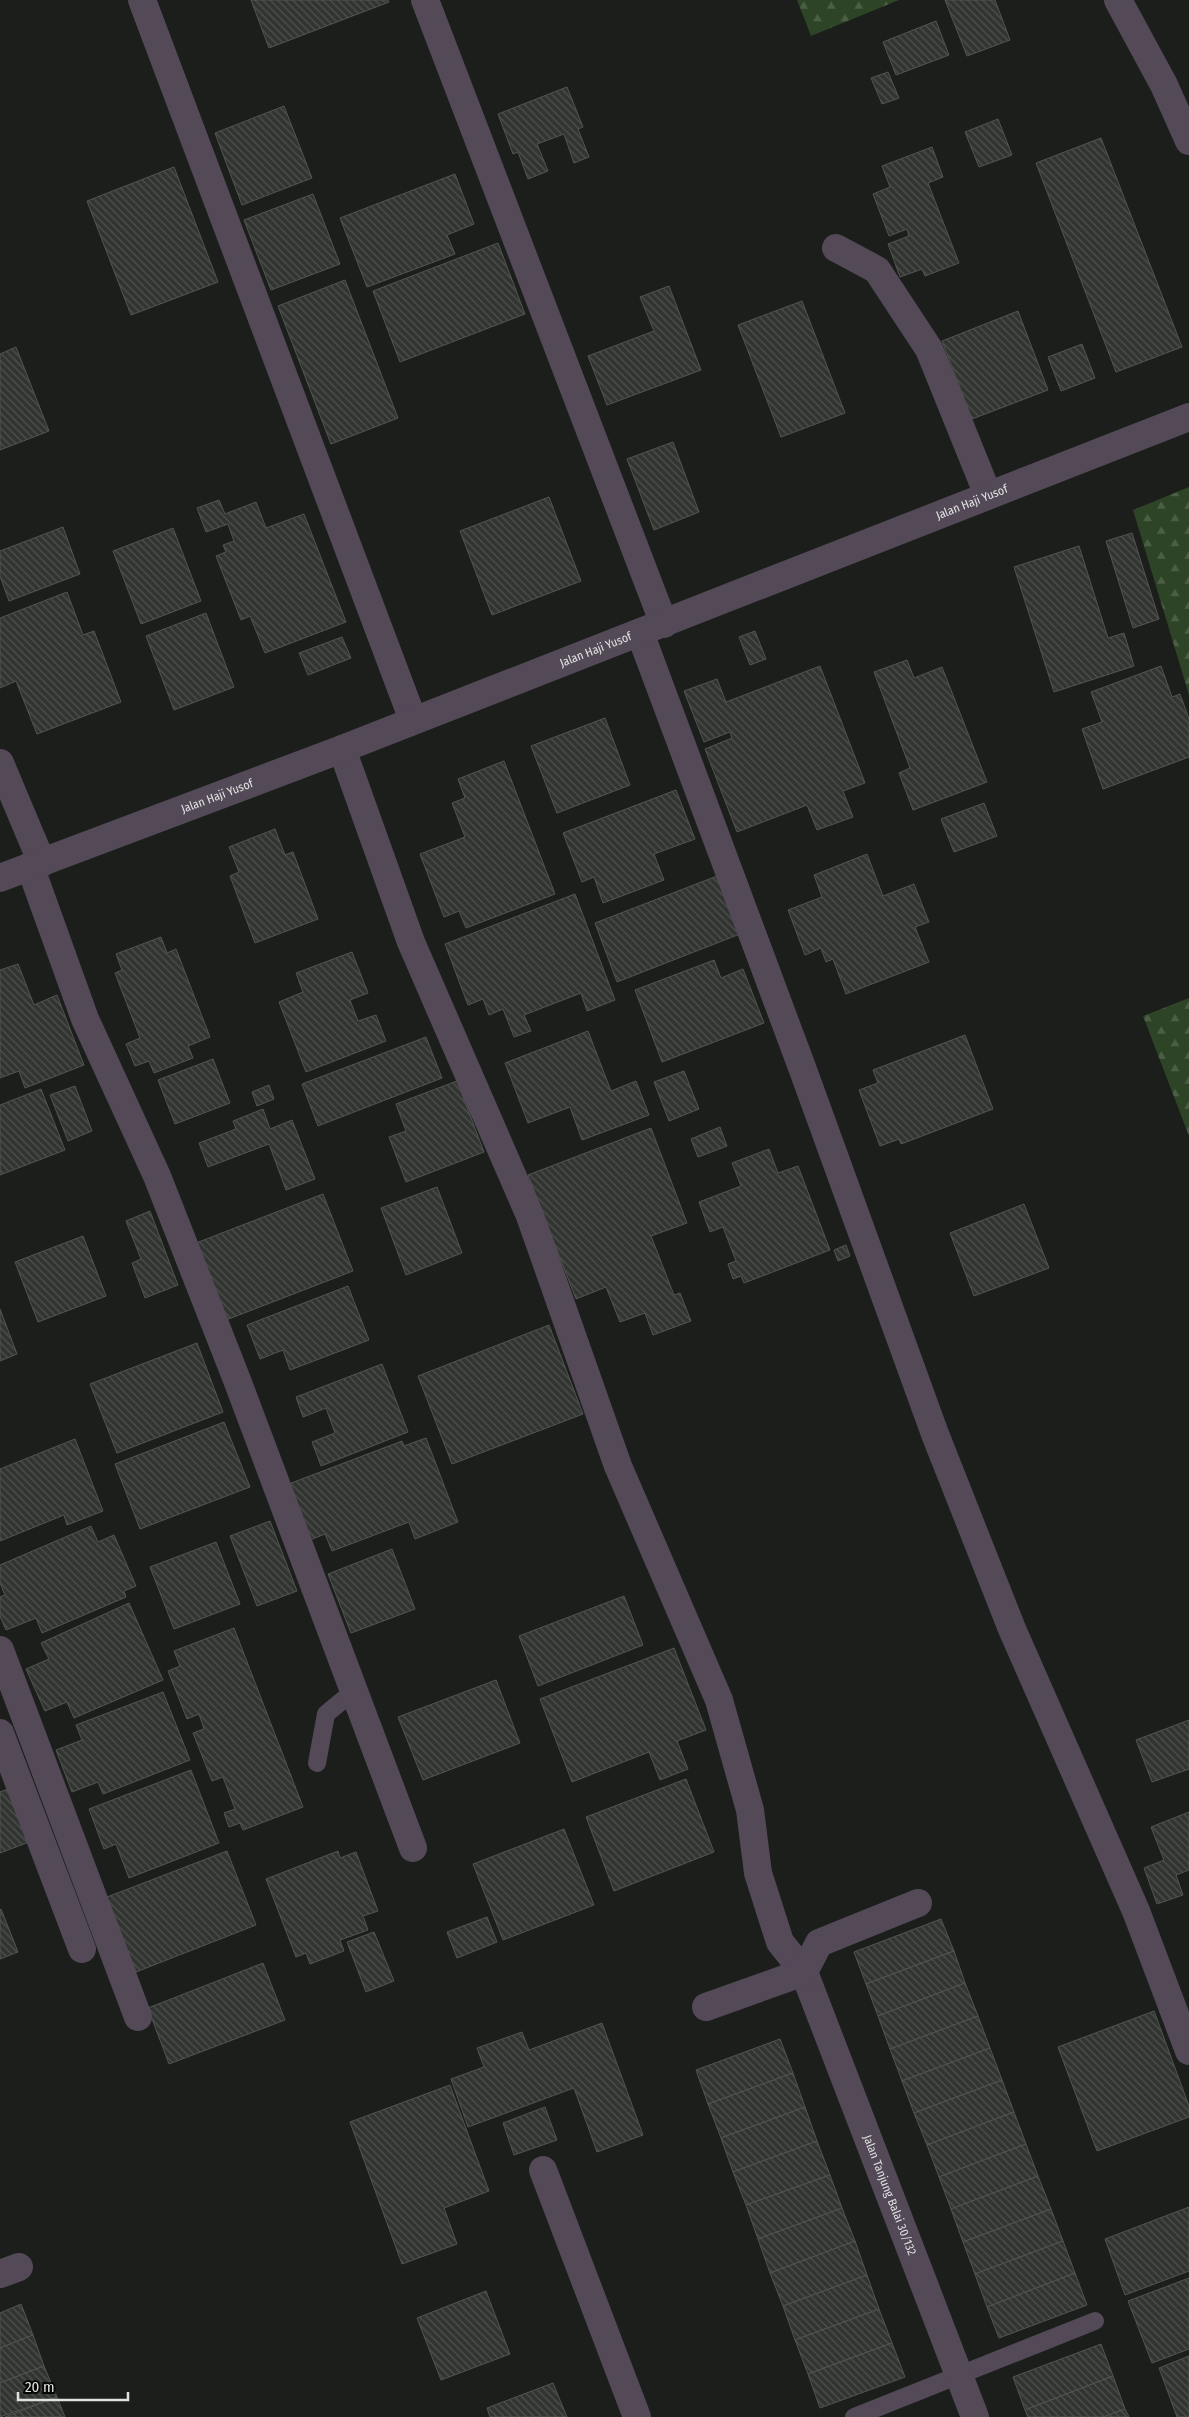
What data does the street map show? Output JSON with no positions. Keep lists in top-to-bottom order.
{
  "streets": {
    "street": ["Jalan Haji Yusof", "Jalan Tanjung Balai 30/132"]
  },
  "crossings": [
    ["Jalan Haji Yusof", "Jalan Tanjung Balai 30/132"]
  ],
  "scale_bar": "20 m"
}
